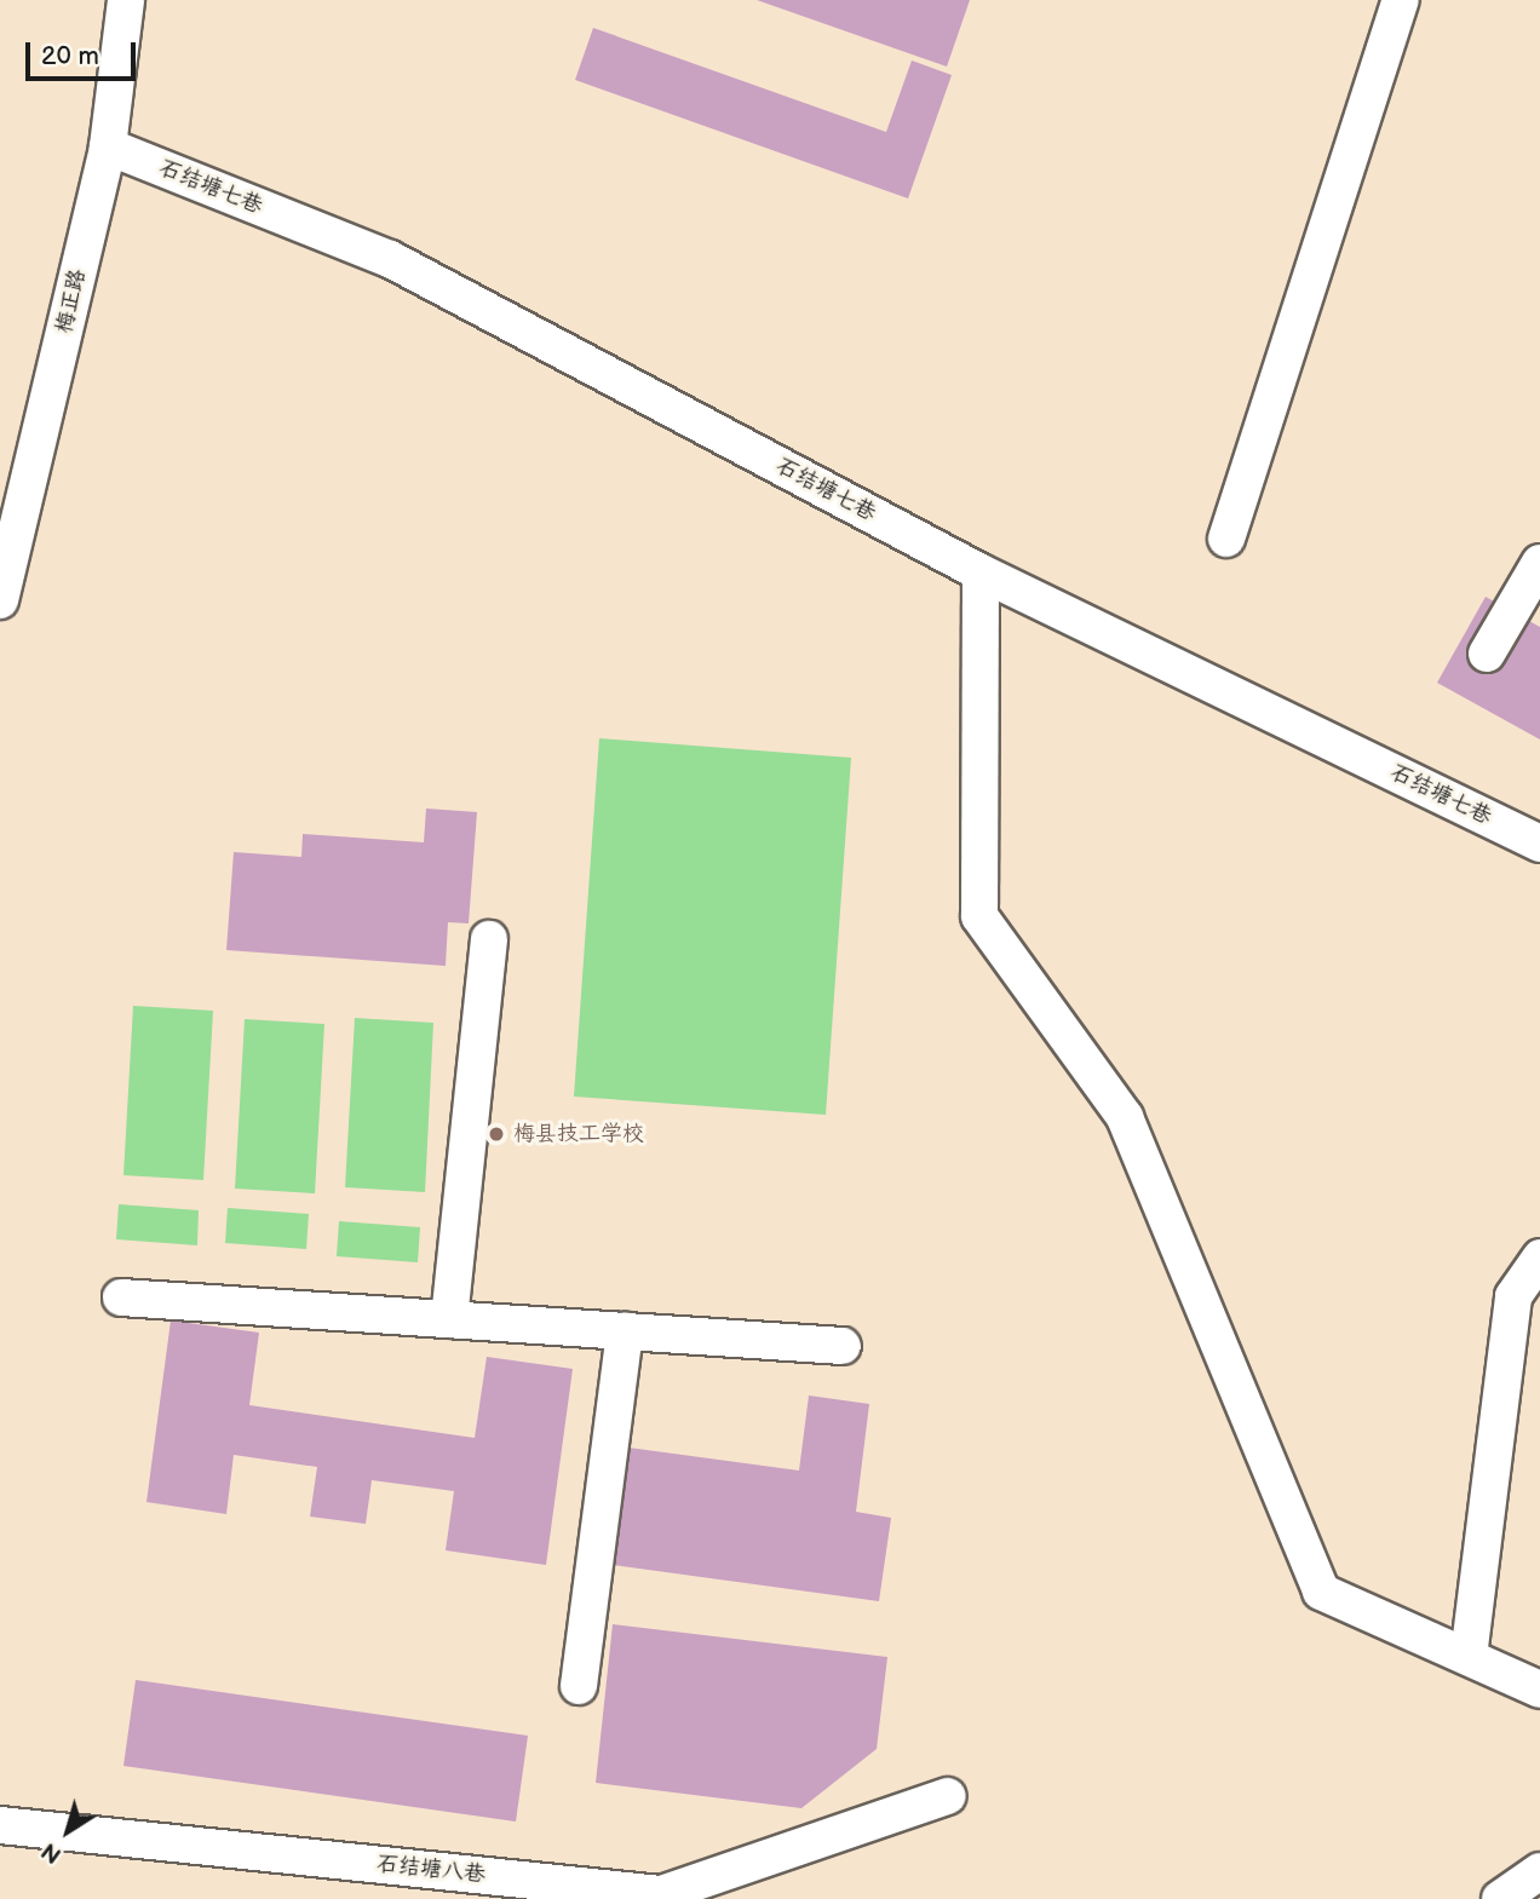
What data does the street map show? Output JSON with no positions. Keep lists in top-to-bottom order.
{
  "streets": {
    "street": ["石结塘七巷", "梅正路", "石结塘八巷"]
  },
  "crossings": [
    ["石结塘七巷", "梅正路"]
  ],
  "places": ["梅县技工学校"],
  "scale_bar": "20 m",
  "north": "bottom left"
}
